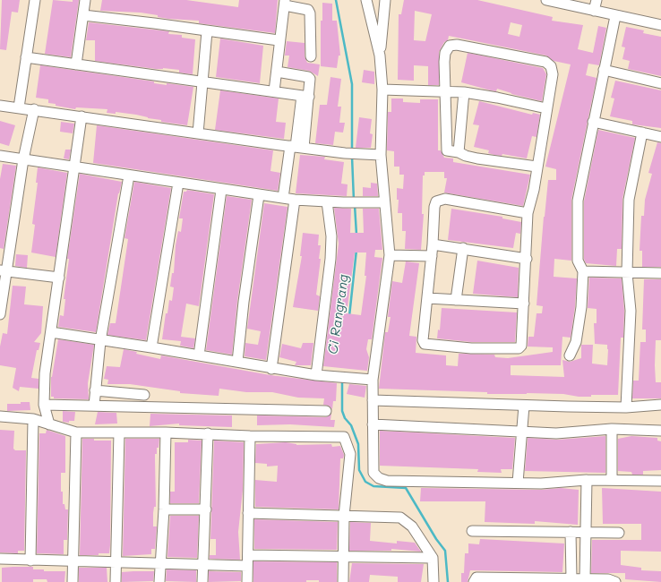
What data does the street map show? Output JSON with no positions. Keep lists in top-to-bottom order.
{
  "water": ["Ci Rangrang"]
}
